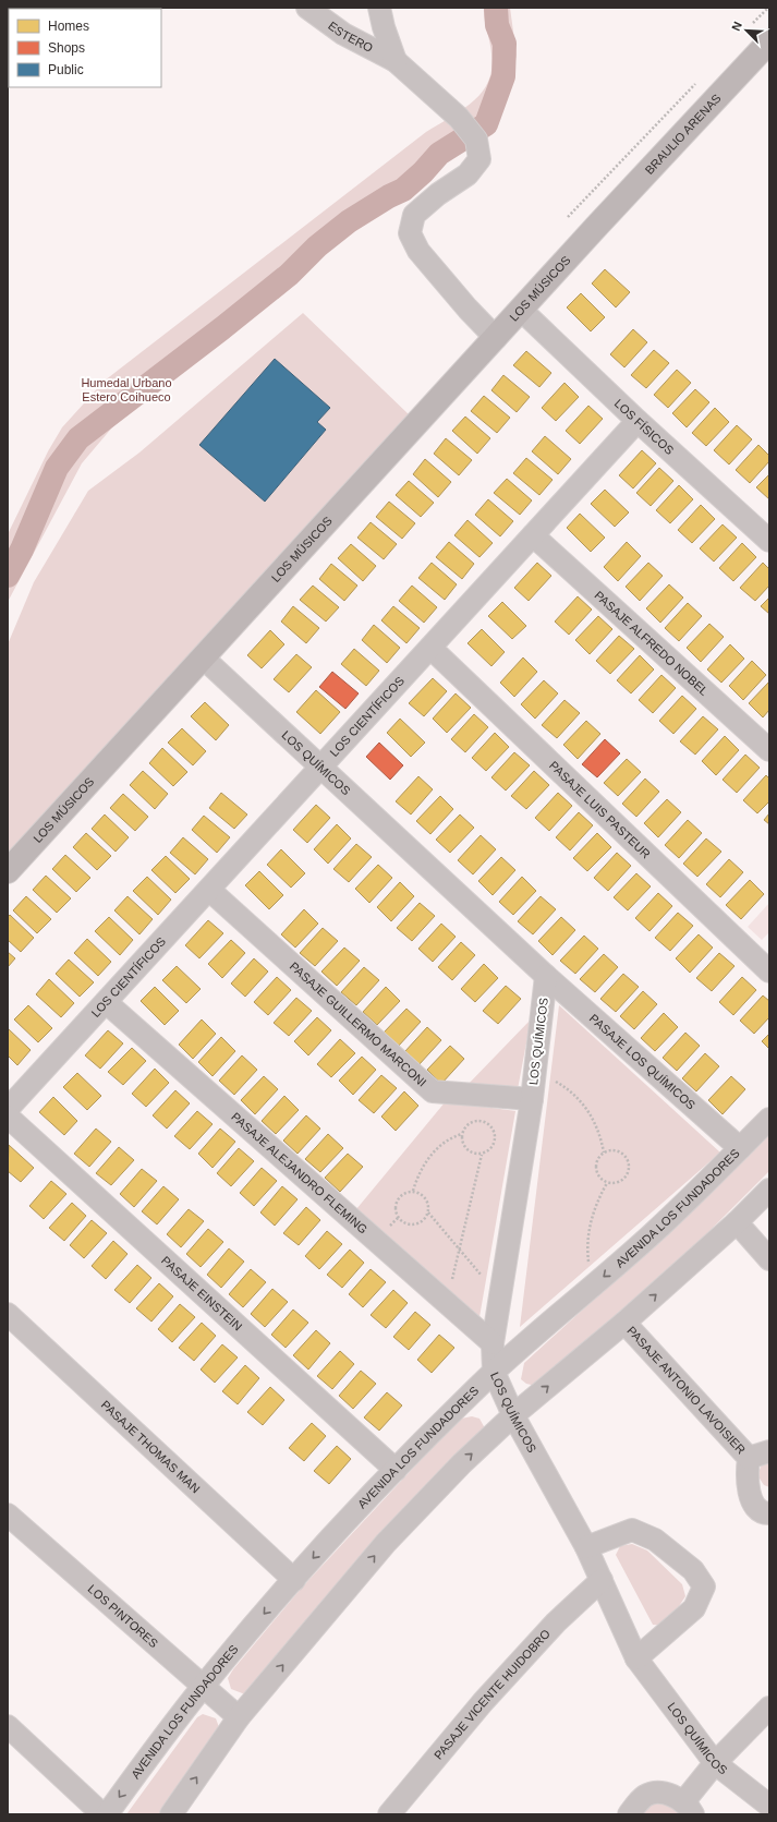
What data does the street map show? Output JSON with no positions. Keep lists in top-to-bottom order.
{
  "streets": {
    "street": [
      "ESTERO",
      "BRAULIO ARENAS",
      "LOS MÚSICOS",
      "LOS FÍSICOS",
      "PASAJE ALFREDO NOBEL",
      "LOS CIENTÍFICOS",
      "LOS QUÍMICOS",
      "PASAJE LUIS PASTEUR",
      "PASAJE GUILLERMO MARCONI",
      "PASAJE LOS QUÍMICOS",
      "PASAJE ALEJANDRO FLEMING",
      "AVENIDA LOS FUNDADORES",
      "PASAJE EINSTEIN",
      "PASAJE ANTONIO LAVOISIER",
      "PASAJE THOMAS MAN",
      "LOS PINTORES",
      "PASAJE VICENTE HUIDOBRO"
    ]
  },
  "crossings": [
    ["BRAULIO ARENAS", "LOS MÚSICOS"],
    ["LOS MÚSICOS", "LOS FÍSICOS"],
    ["LOS MÚSICOS", "LOS QUÍMICOS"],
    ["LOS FÍSICOS", "LOS CIENTÍFICOS"],
    ["PASAJE ALFREDO NOBEL", "LOS CIENTÍFICOS"],
    ["LOS CIENTÍFICOS", "LOS QUÍMICOS"],
    ["LOS CIENTÍFICOS", "PASAJE LUIS PASTEUR"],
    ["LOS CIENTÍFICOS", "PASAJE GUILLERMO MARCONI"],
    ["LOS CIENTÍFICOS", "PASAJE ALEJANDRO FLEMING"],
    ["LOS QUÍMICOS", "PASAJE GUILLERMO MARCONI"],
    ["LOS QUÍMICOS", "PASAJE LOS QUÍMICOS"],
    ["LOS QUÍMICOS", "PASAJE ALEJANDRO FLEMING"],
    ["LOS QUÍMICOS", "AVENIDA LOS FUNDADORES"],
    ["LOS QUÍMICOS", "PASAJE VICENTE HUIDOBRO"],
    ["PASAJE LOS QUÍMICOS", "AVENIDA LOS FUNDADORES"],
    ["AVENIDA LOS FUNDADORES", "PASAJE EINSTEIN"],
    ["AVENIDA LOS FUNDADORES", "PASAJE THOMAS MAN"],
    ["AVENIDA LOS FUNDADORES", "LOS PINTORES"]
  ],
  "parks": ["Humedal Urbano Estero Coihueco"],
  "legend": ["Homes", "Shops", "Public"],
  "north": "top left"
}
